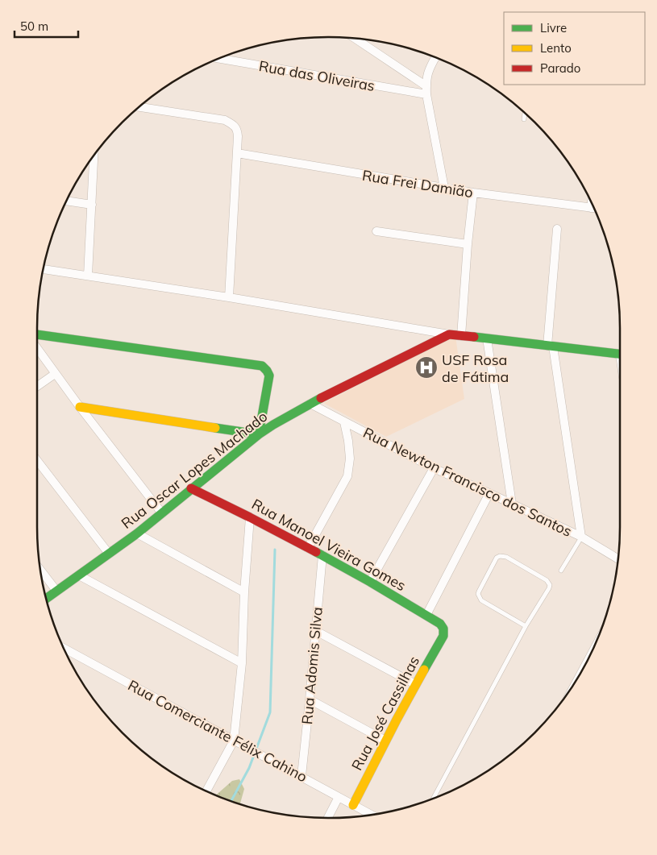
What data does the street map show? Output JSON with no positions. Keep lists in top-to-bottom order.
{
  "streets": {
    "street": [
      "Rua das Oliveiras",
      "Rua Frei Damião",
      "Rua Oscar Lopes Machado",
      "Rua Newton Francisco dos Santos",
      "Rua Manoel Vieira Gomes",
      "Rua Adomis Silva",
      "Rua José Cassilhas",
      "Rua Comerciante Félix Cahino"
    ]
  },
  "crossings": [
    ["Rua Oscar Lopes Machado", "Rua Newton Francisco dos Santos"],
    ["Rua Oscar Lopes Machado", "Rua Manoel Vieira Gomes"],
    ["Rua Manoel Vieira Gomes", "Rua Adomis Silva"],
    ["Rua Manoel Vieira Gomes", "Rua José Cassilhas"],
    ["Rua Adomis Silva", "Rua Comerciante Félix Cahino"],
    ["Rua José Cassilhas", "Rua Comerciante Félix Cahino"]
  ],
  "places": {
    "hospital": ["USF Rosa de Fátima"]
  },
  "legend": ["Livre", "Lento", "Parado"],
  "scale_bar": "50 m"
}
